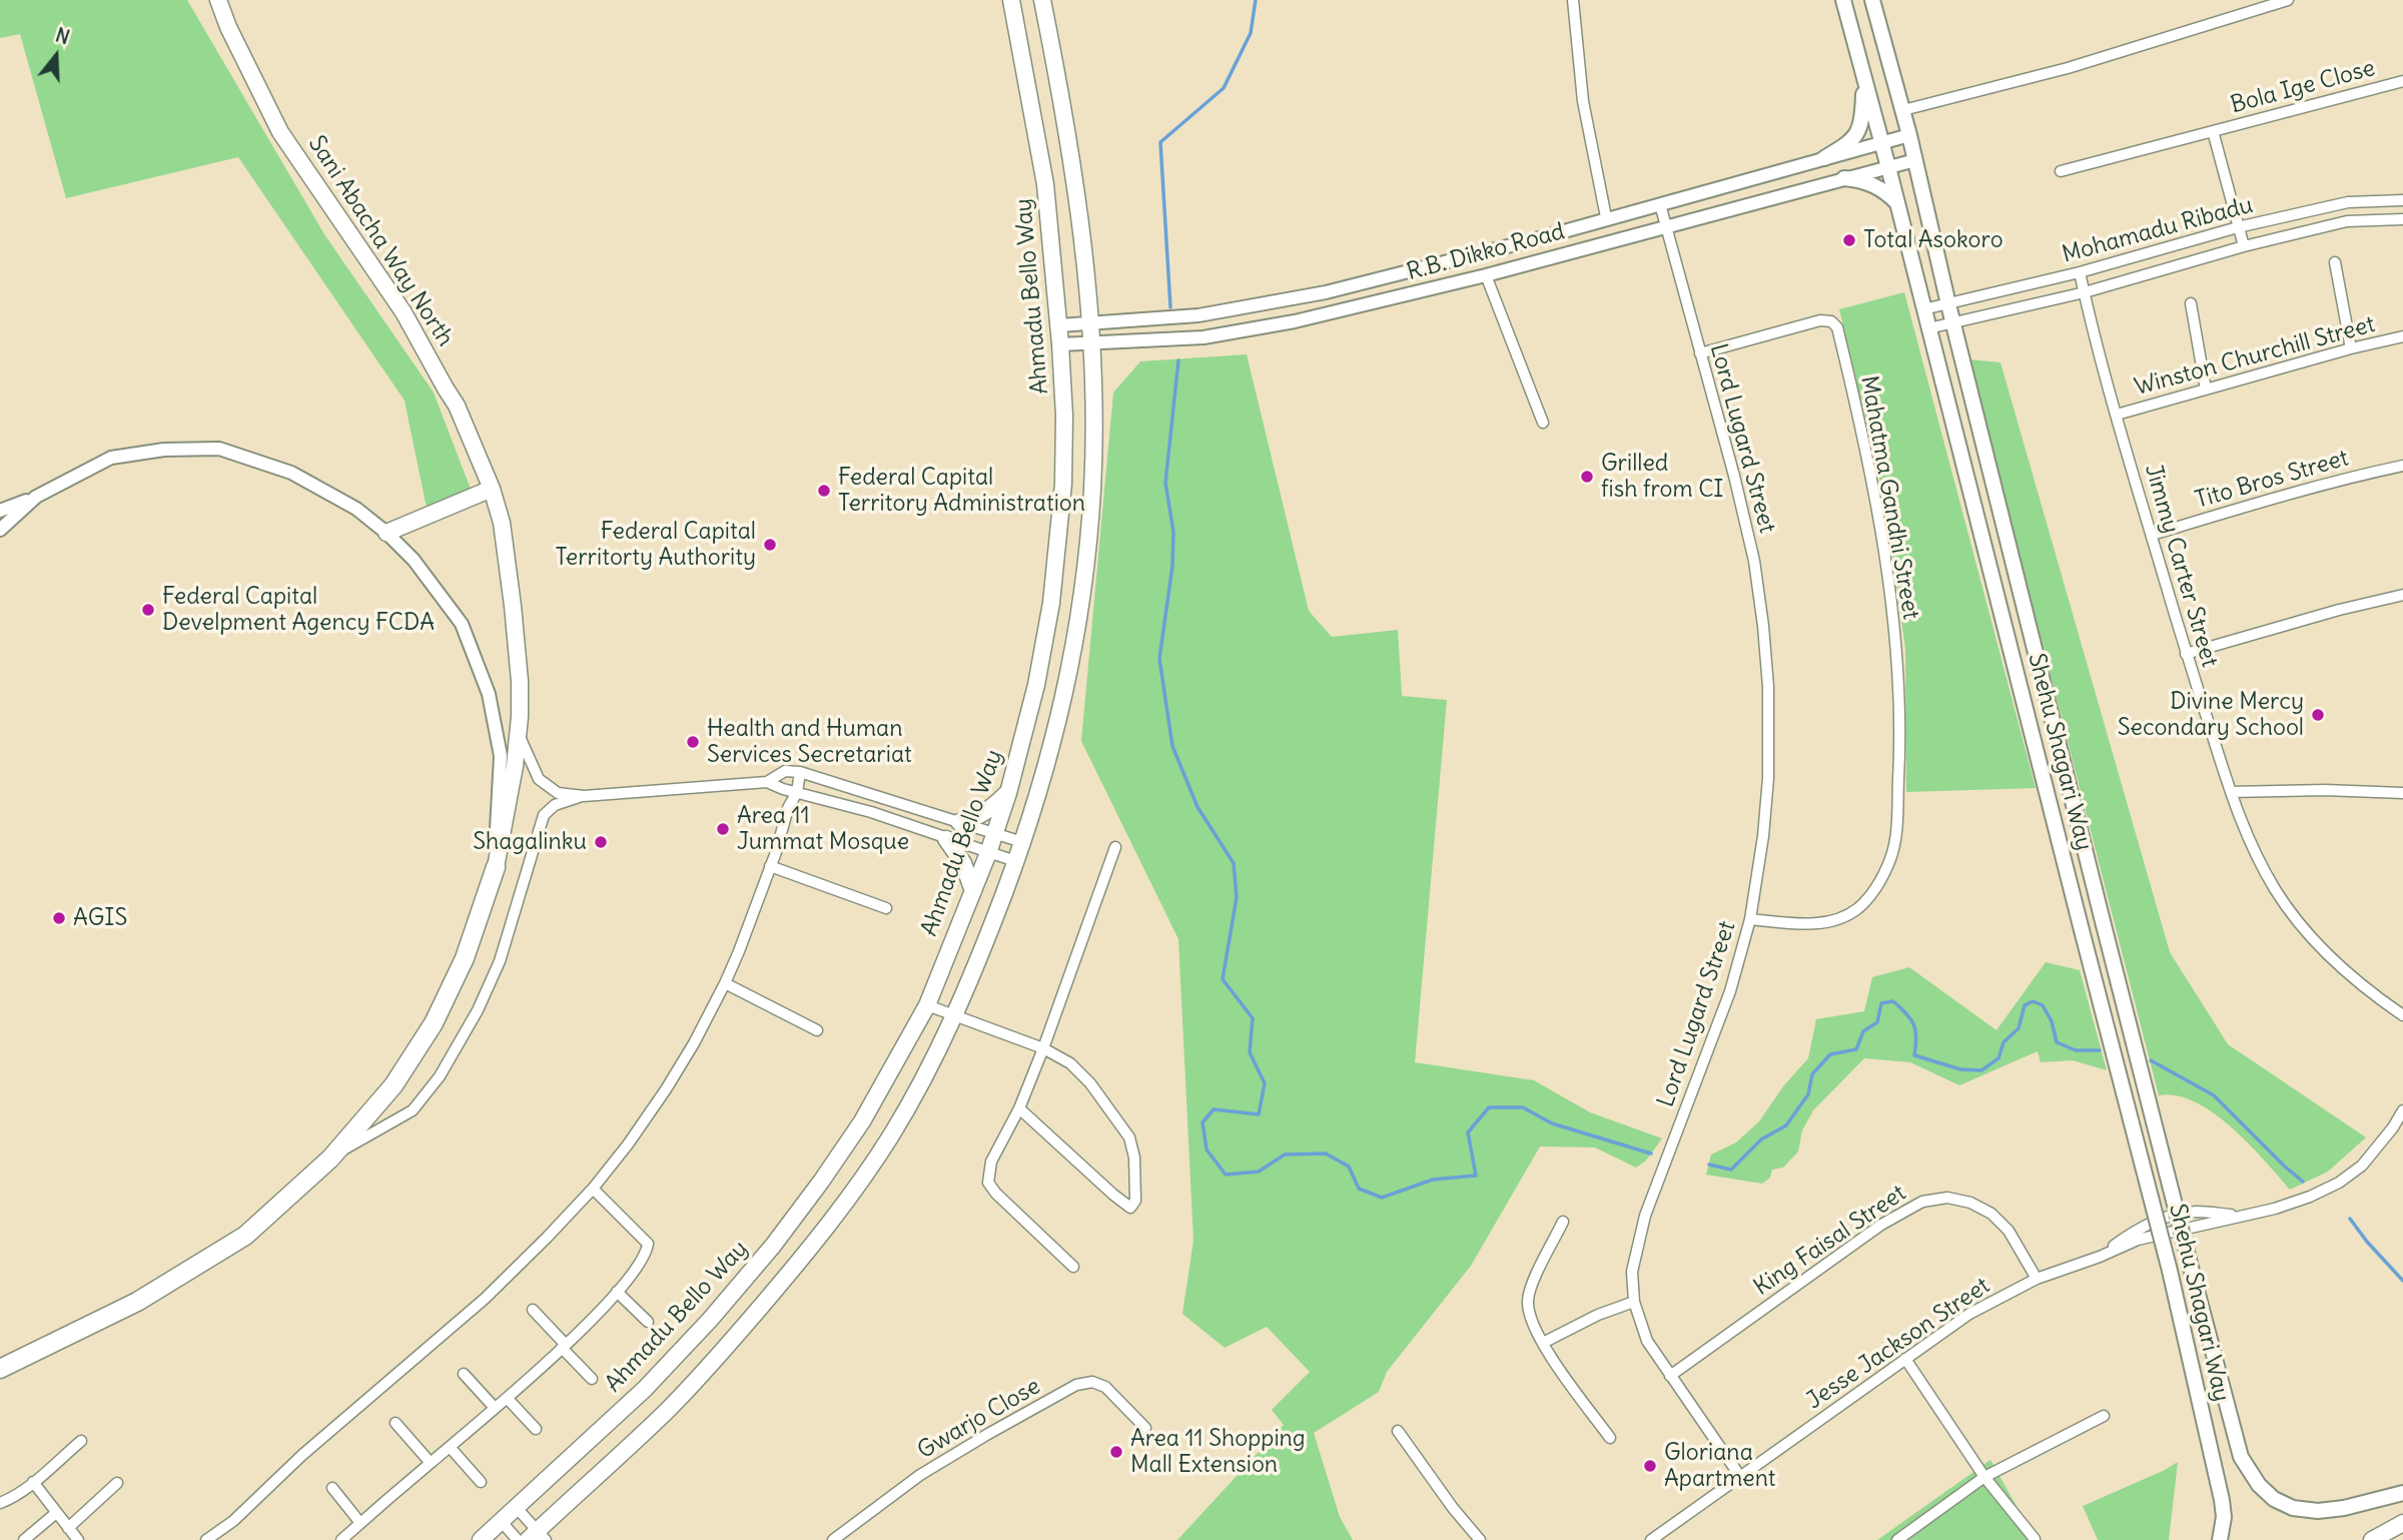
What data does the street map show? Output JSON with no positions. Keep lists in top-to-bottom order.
{
  "streets": {
    "highway": ["Sani Abacha Way North"],
    "main road": ["Ahmadu Bello Way", "Shehu Shagari Way"],
    "street": [
      "Bola Ige Close",
      "Mohamadu Ribadu",
      "R.B. Dikko Road",
      "Winston Churchill Street",
      "Lord Lugard Street",
      "Tito Bros Street",
      "Mahatma Gandhi Street",
      "Jimmy Carter Street",
      "King Faisal Street",
      "Jesse Jackson Street",
      "Gwarjo Close"
    ]
  },
  "crossings": [
    ["Bola Ige Close", "Mohamadu Ribadu"],
    ["Mohamadu Ribadu", "Jimmy Carter Street"],
    ["Mohamadu Ribadu", "Shehu Shagari Way"],
    ["R.B. Dikko Road", "Ahmadu Bello Way"],
    ["R.B. Dikko Road", "Lord Lugard Street"],
    ["R.B. Dikko Road", "Shehu Shagari Way"],
    ["Winston Churchill Street", "Jimmy Carter Street"],
    ["Lord Lugard Street", "Mahatma Gandhi Street"],
    ["Lord Lugard Street", "King Faisal Street"],
    ["Lord Lugard Street", "Jesse Jackson Street"],
    ["Tito Bros Street", "Jimmy Carter Street"],
    ["King Faisal Street", "Jesse Jackson Street"]
  ],
  "places": [
    "Total Asokoro",
    "Grilled fish from CI",
    "Federal Capital Territory Administration",
    "Federal Capital Territorty Authority",
    "Federal Capital Develpment Agency FCDA",
    "Divine Mercy Secondary School",
    "Health and Human Services Secretariat",
    "Area 11 Jummat Mosque",
    "Shagalinku",
    "AGIS",
    "Area 11 Shopping Mall Extension",
    "Gloriana Apartment"
  ],
  "north": "top"
}
